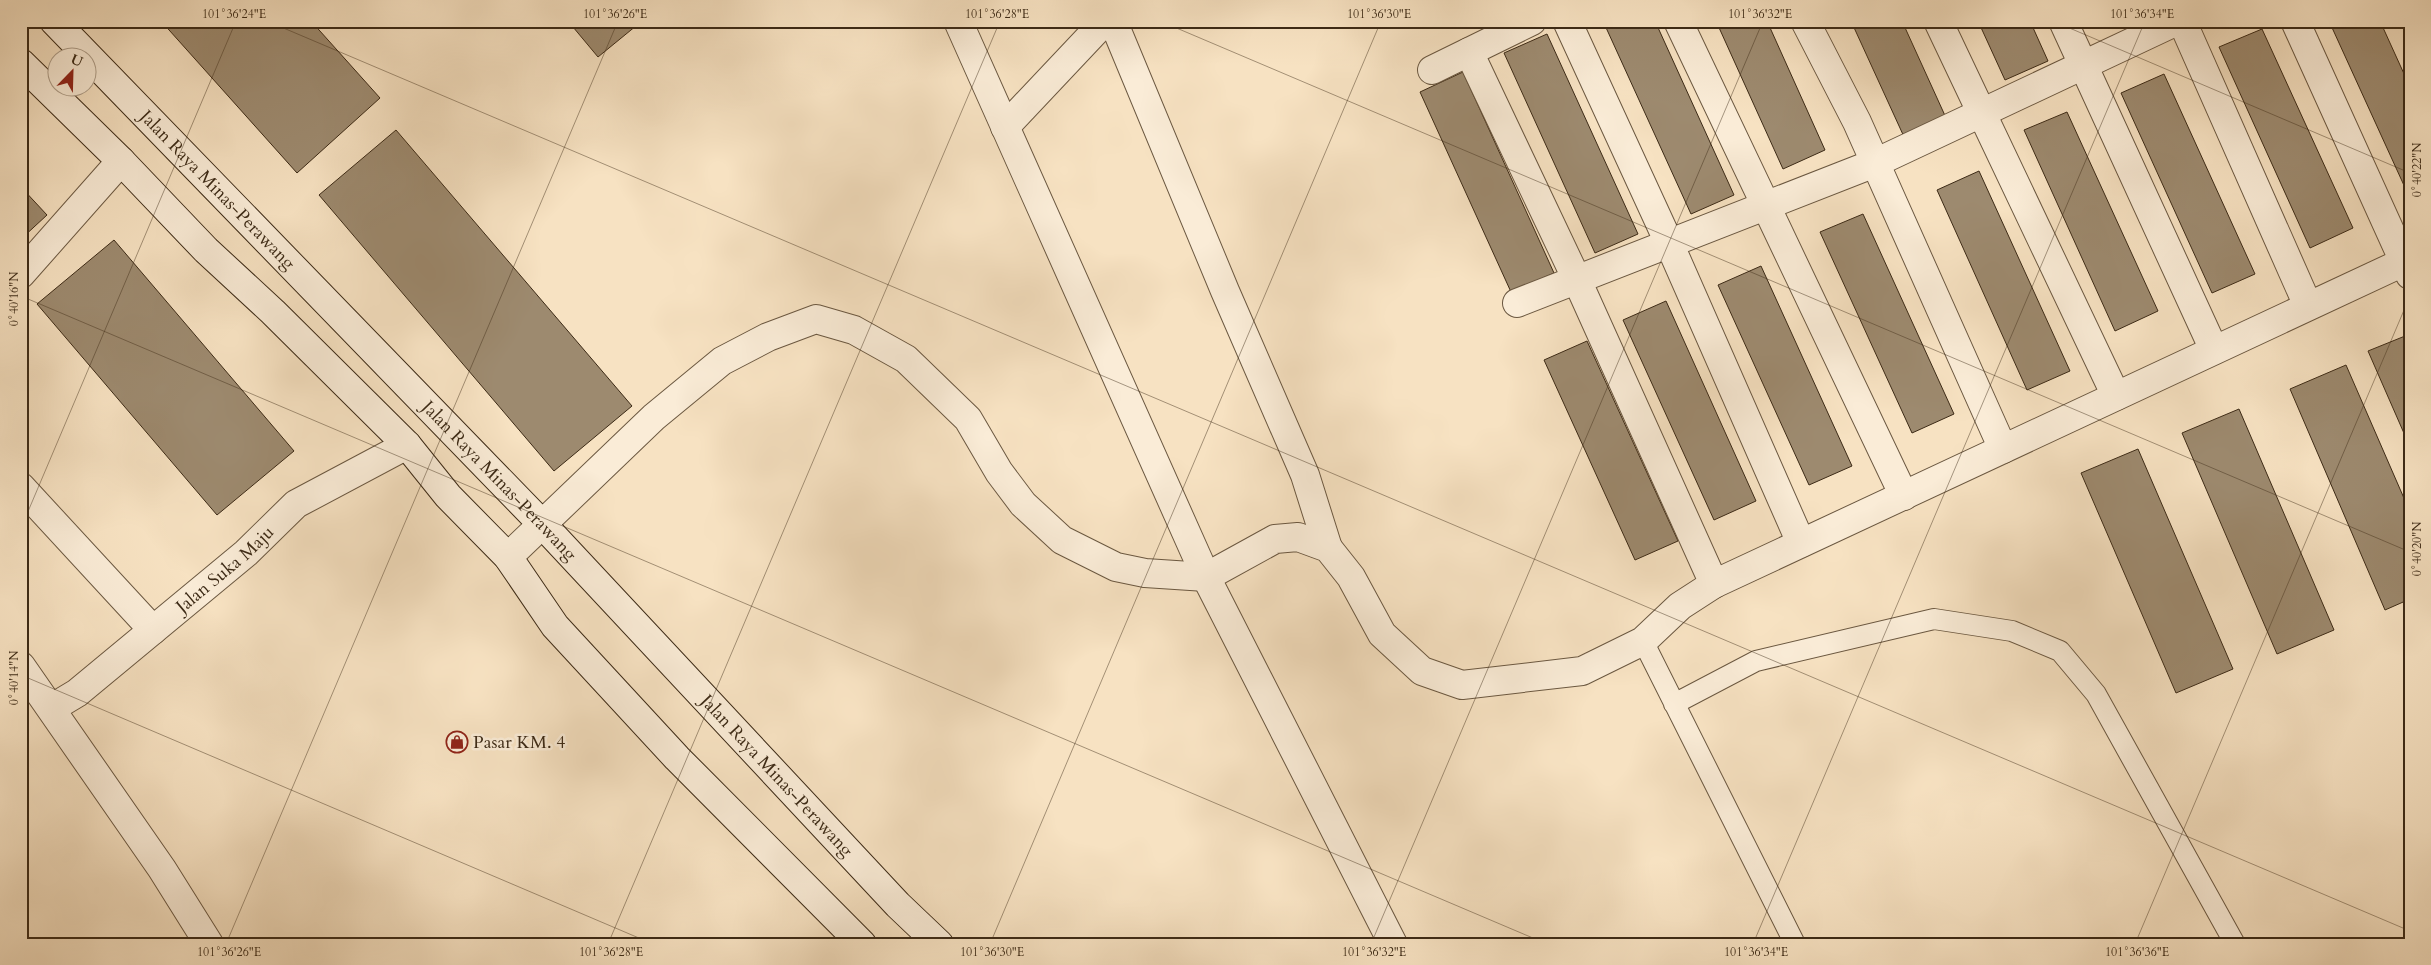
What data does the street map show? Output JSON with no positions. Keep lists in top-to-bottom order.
{
  "streets": {
    "street": ["Jalan Raya Minas-Perawang", "Jalan Suka Maju"]
  },
  "places": {
    "shop": ["Pasar KM. 4"]
  },
  "north": "top right",
  "coordinates": [
    "101°36'24\"E",
    "101°36'26\"E",
    "101°36'28\"E",
    "101°36'30\"E",
    "101°36'32\"E",
    "101°36'34\"E",
    "0°40'22\"N",
    "0°40'16\"N",
    "0°40'20\"N",
    "0°40'14\"N",
    "101°36'36\"E"
  ]
}
